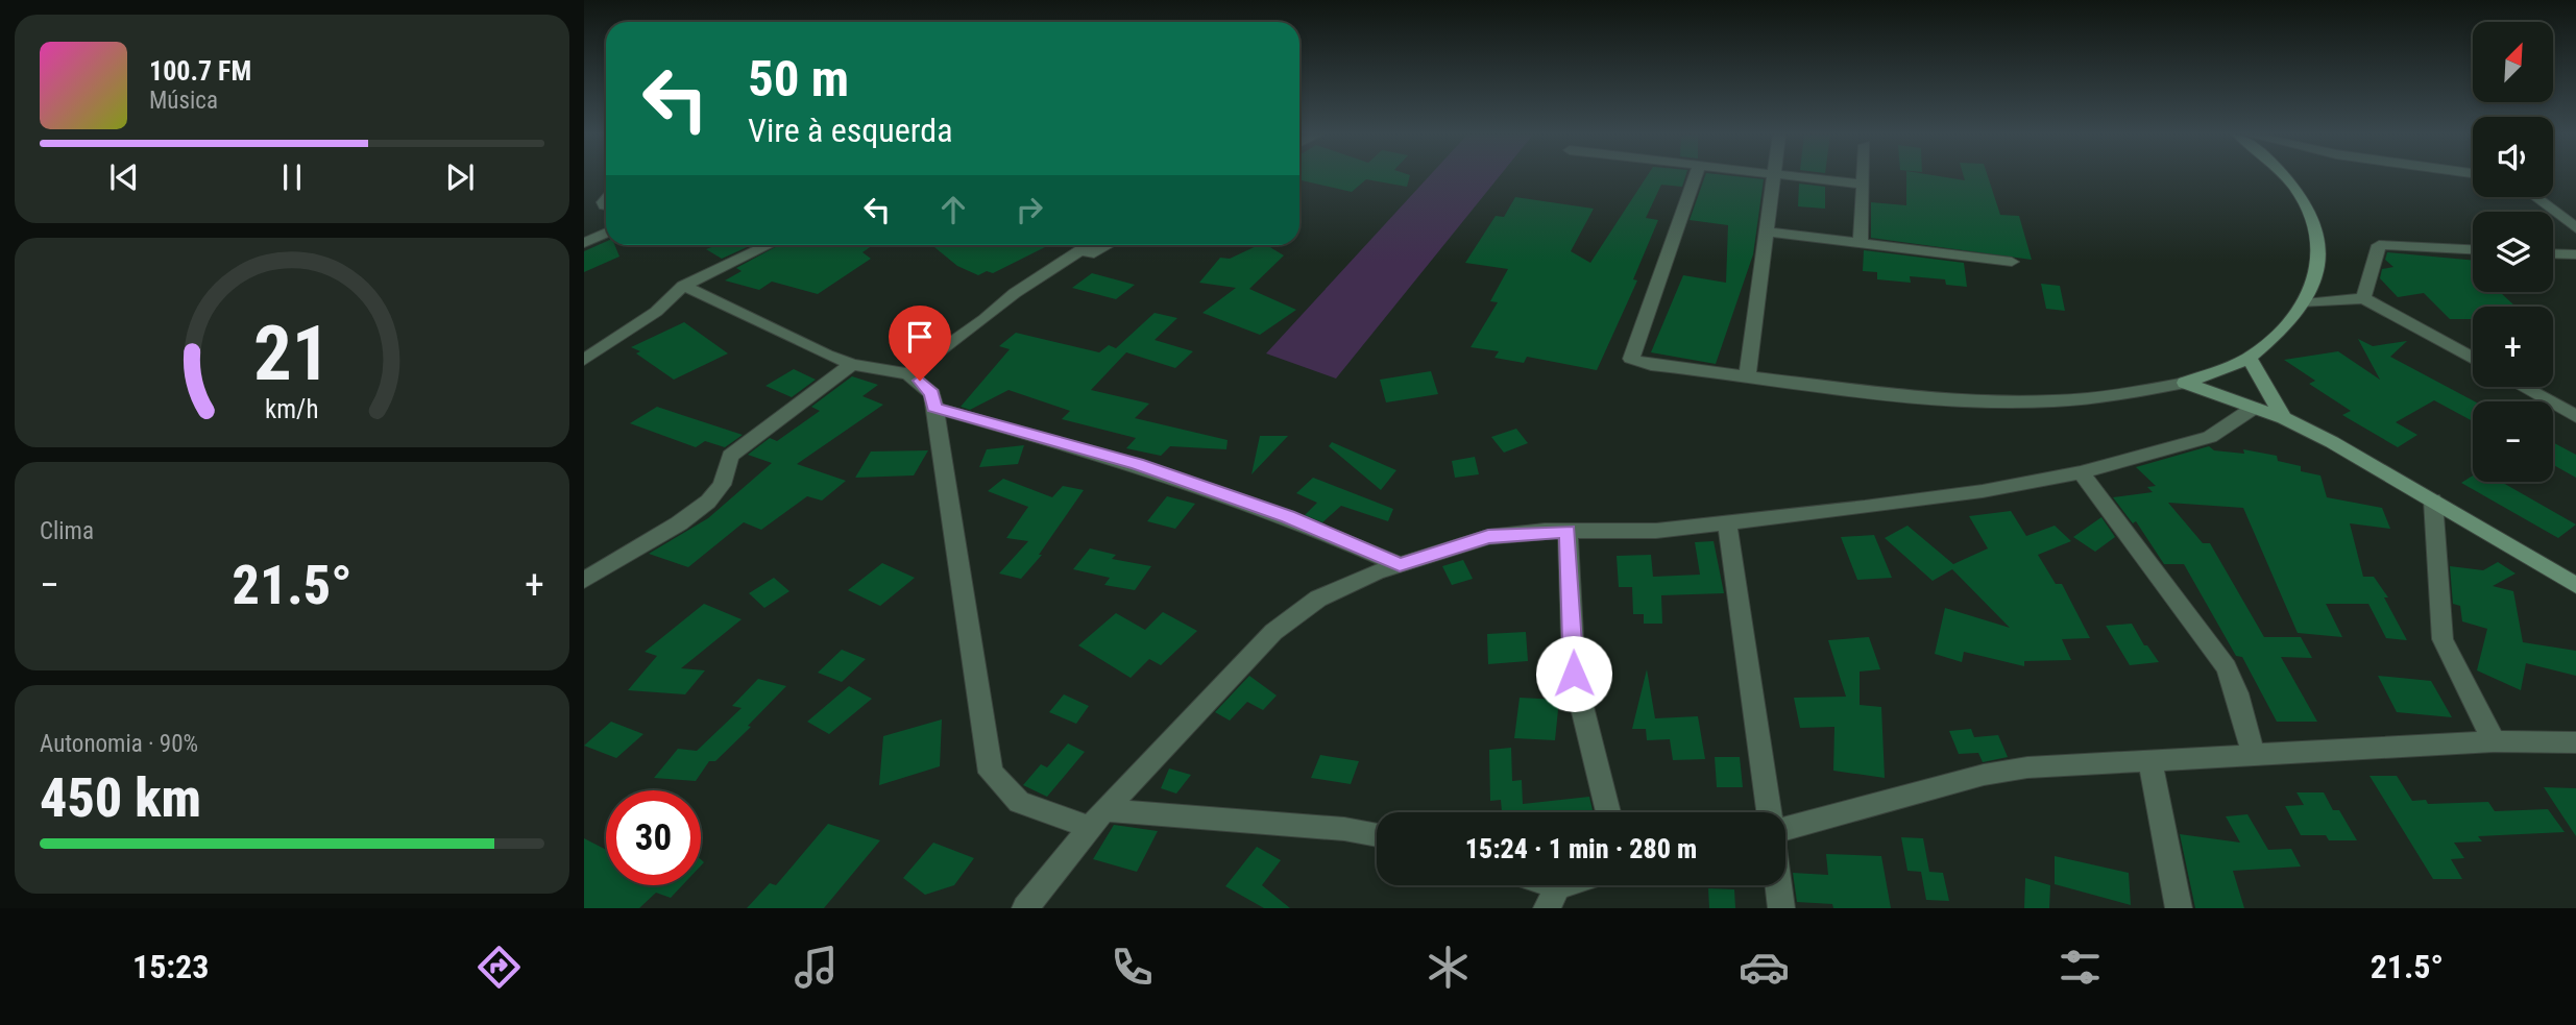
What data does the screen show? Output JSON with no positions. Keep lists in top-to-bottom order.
{
  "north": "top right",
  "page": {
    "map_buttons": ["+", "−"],
    "turn": ["50 m", "Vire à esquerda"],
    "song": ["100.7 FM", "Música"],
    "tile": [
      "Clima",
      ["Autonomia · 90%", "450 km"]
    ],
    "heat": ["−", "21.5°", "+"],
    "limit": "30",
    "trip": "15:24 · 1 min · 280 m",
    "tabs": ["15:23", "21.5°"],
    "gauge": ["21", "km/h"]
  }
}
